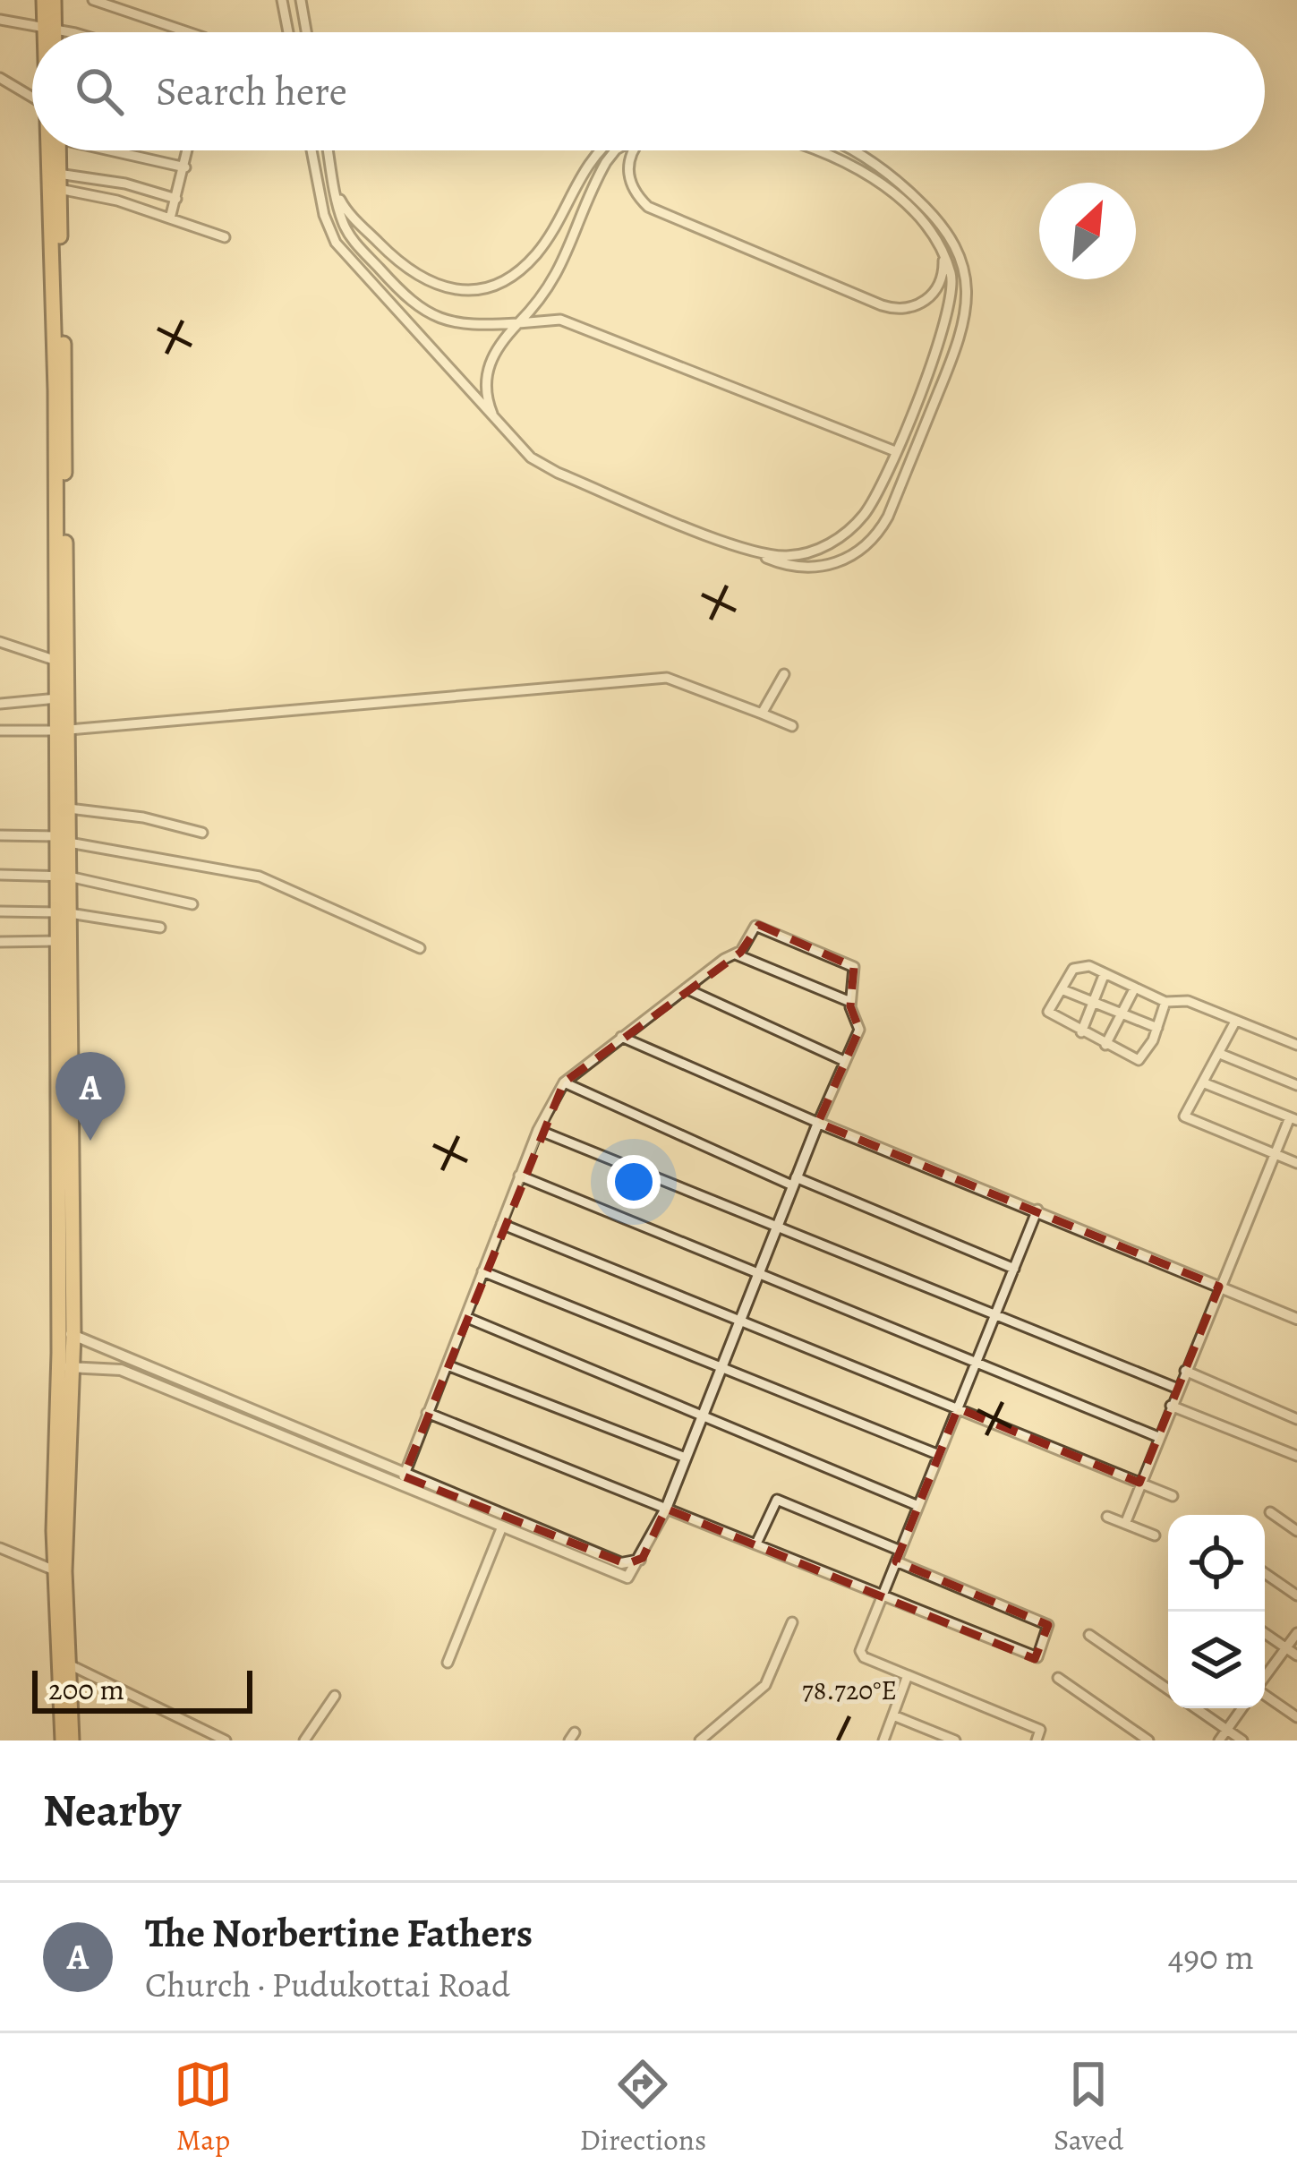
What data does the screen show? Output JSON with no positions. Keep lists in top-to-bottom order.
{
  "scale_bar": "200 m",
  "north": "top right",
  "page": {
    "search": "Search here",
    "pins": "A",
    "scale": "200 m",
    "heading": "Nearby",
    "list": [
      {
        "mark": "A",
        "name": "The Norbertine Fathers",
        "note": "Church · Pudukottai Road",
        "value": "490 m"
      }
    ],
    "nav": ["Map", "Directions", "Saved"]
  },
  "coordinates": ["78.720°E"]
}
